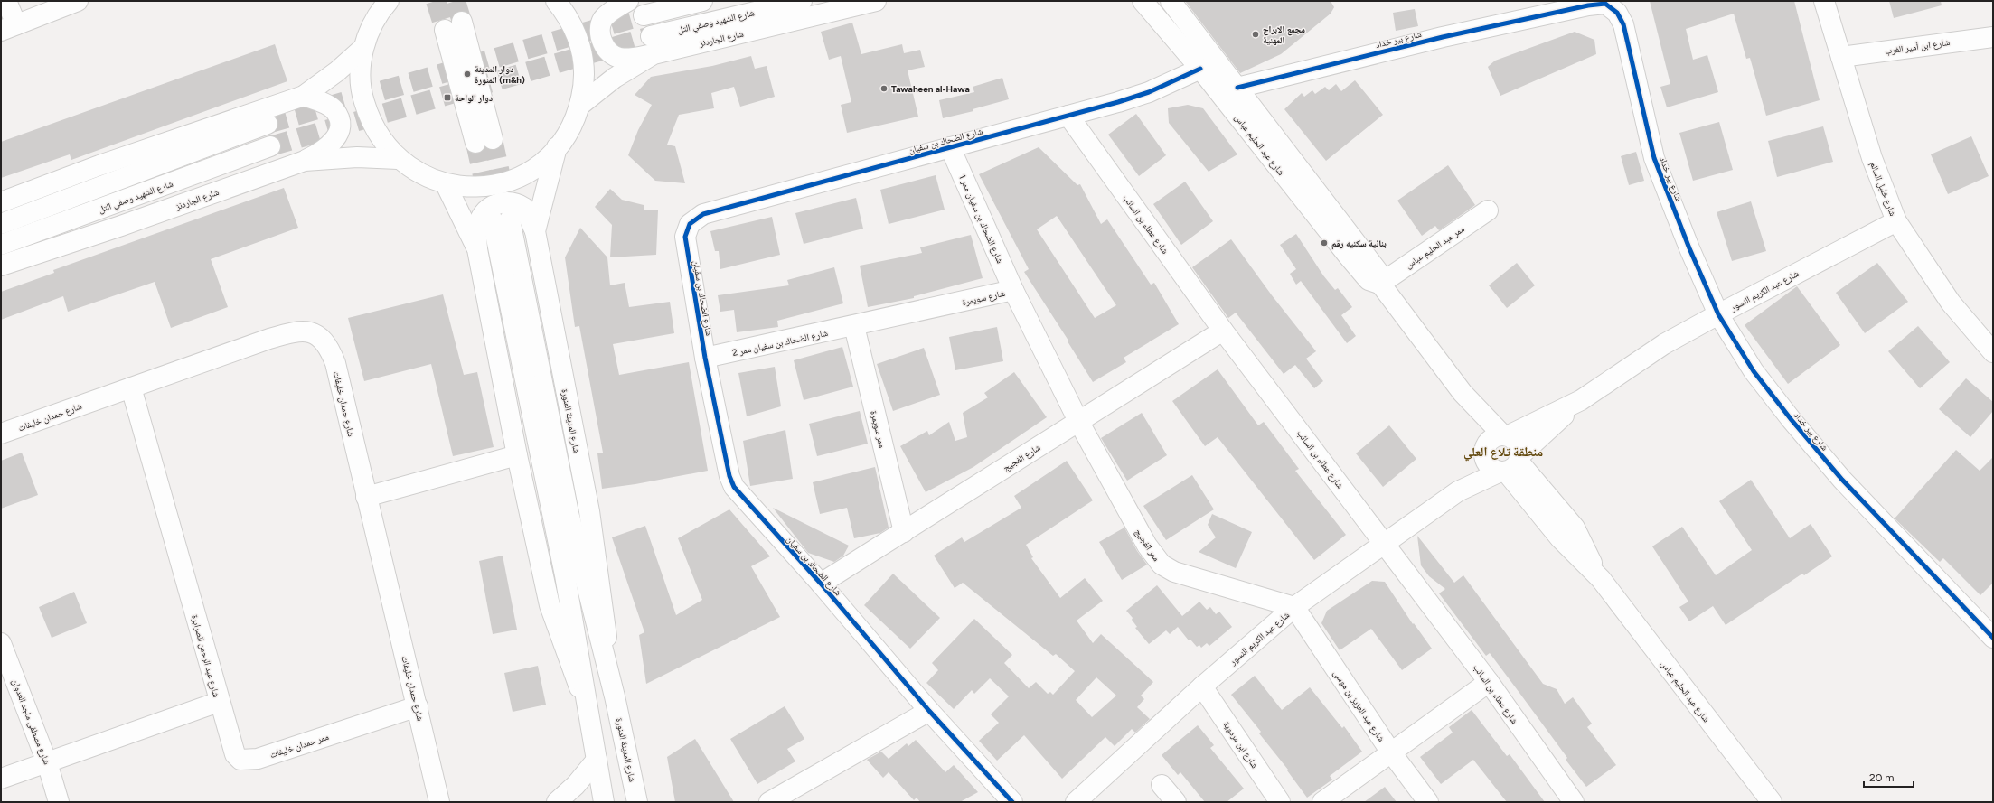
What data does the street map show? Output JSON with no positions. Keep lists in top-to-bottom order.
{
  "streets": {
    "street": [
      "شارع الشهيد وصفي التل",
      "شارع الجاردنز",
      "شارع بير خداد",
      "شارع ابن أمير الغرب",
      "شارع الضحاك بن سفيان",
      "شارع عبد الحليم عباس",
      "شارع خليل السالم",
      "شارع الضحاك بن سفيان ممر 1",
      "شارع عطاء بن السائب",
      "ممر عبد الحليم عباس",
      "شارع عبد الكريم النسور",
      "شارع سويمرة",
      "شارع الضحاك بن سفيان ممر 2",
      "شارع حمدان خليفات",
      "شارع المدينة المنورة",
      "ممر سويمرة",
      "شارع الفجيج",
      "ممر الفجيج",
      "شارع عبد الرحمن الصرايرة",
      "شارع عبد العزيز بن موسى",
      "شارع مصطفى ماجد العدوان",
      "شارع ابن مردوية",
      "ممر حمدان خليفات"
    ]
  },
  "crossings": [
    ["شارع الشهيد وصفي التل", "شارع الجاردنز"],
    ["شارع بير خداد", "شارع عبد الحليم عباس"],
    ["شارع بير خداد", "شارع عبد الكريم النسور"],
    ["شارع ابن أمير الغرب", "شارع خليل السالم"],
    ["شارع الضحاك بن سفيان", "شارع عبد الحليم عباس"],
    ["شارع الضحاك بن سفيان", "شارع الضحاك بن سفيان ممر 1"],
    ["شارع الضحاك بن سفيان", "شارع عطاء بن السائب"],
    ["شارع الضحاك بن سفيان", "شارع الضحاك بن سفيان ممر 2"],
    ["شارع الضحاك بن سفيان", "شارع الفجيج"],
    ["شارع عبد الحليم عباس", "ممر عبد الحليم عباس"],
    ["شارع عبد الحليم عباس", "شارع عبد الكريم النسور"],
    ["شارع خليل السالم", "شارع عبد الكريم النسور"],
    ["شارع الضحاك بن سفيان ممر 1", "شارع سويمرة"],
    ["شارع عطاء بن السائب", "شارع عبد الكريم النسور"],
    ["شارع عطاء بن السائب", "شارع الفجيج"],
    ["شارع عبد الكريم النسور", "ممر الفجيج"],
    ["شارع عبد الكريم النسور", "شارع عبد العزيز بن موسى"],
    ["شارع عبد الكريم النسور", "شارع ابن مردوية"],
    ["شارع سويمرة", "شارع الضحاك بن سفيان ممر 2"],
    ["شارع سويمرة", "ممر سويمرة"],
    ["شارع سويمرة", "شارع الفجيج"],
    ["شارع سويمرة", "ممر الفجيج"],
    ["شارع الضحاك بن سفيان ممر 2", "ممر سويمرة"],
    ["شارع حمدان خليفات", "شارع عبد الرحمن الصرايرة"],
    ["شارع حمدان خليفات", "ممر حمدان خليفات"],
    ["ممر سويمرة", "شارع الفجيج"],
    ["شارع الفجيج", "ممر الفجيج"],
    ["ممر الفجيج", "شارع عبد العزيز بن موسى"],
    ["شارع عبد الرحمن الصرايرة", "شارع مصطفى ماجد العدوان"],
    ["شارع عبد الرحمن الصرايرة", "ممر حمدان خليفات"]
  ],
  "districts": ["منطقة تلاع العلي"],
  "places": {
    "other": [
      "مجمع الابراج المهنية",
      "دوار المدينة المنورة (m&h)",
      "Tawaheen al-Hawa",
      "بنائية سكنيه رقم"
    ],
    "transit": ["دوار الواحة"]
  },
  "scale_bar": "20 m"
}
